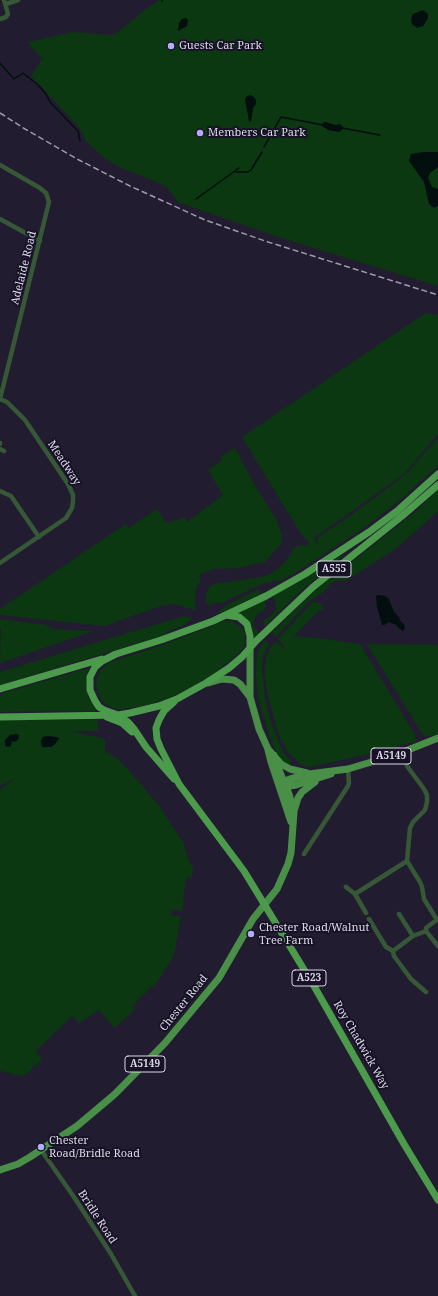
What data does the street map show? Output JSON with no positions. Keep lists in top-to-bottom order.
{
  "streets": {
    "highway": ["A555", "A523", "Roy Chadwick Way"],
    "main road": ["A5149", "Chester Road"],
    "street": ["Adelaide Road", "Meadway", "Bridle Road"]
  },
  "crossings": [
    ["Adelaide Road", "Meadway"],
    ["A555", "Chester Road"],
    ["A555", "Roy Chadwick Way"],
    ["A5149", "Chester Road"],
    ["Chester Road", "Bridle Road"]
  ],
  "places": [
    "Guests Car Park",
    "Members Car Park",
    "Chester Road/Walnut Tree Farm",
    "Chester Road/Bridle Road"
  ]
}
